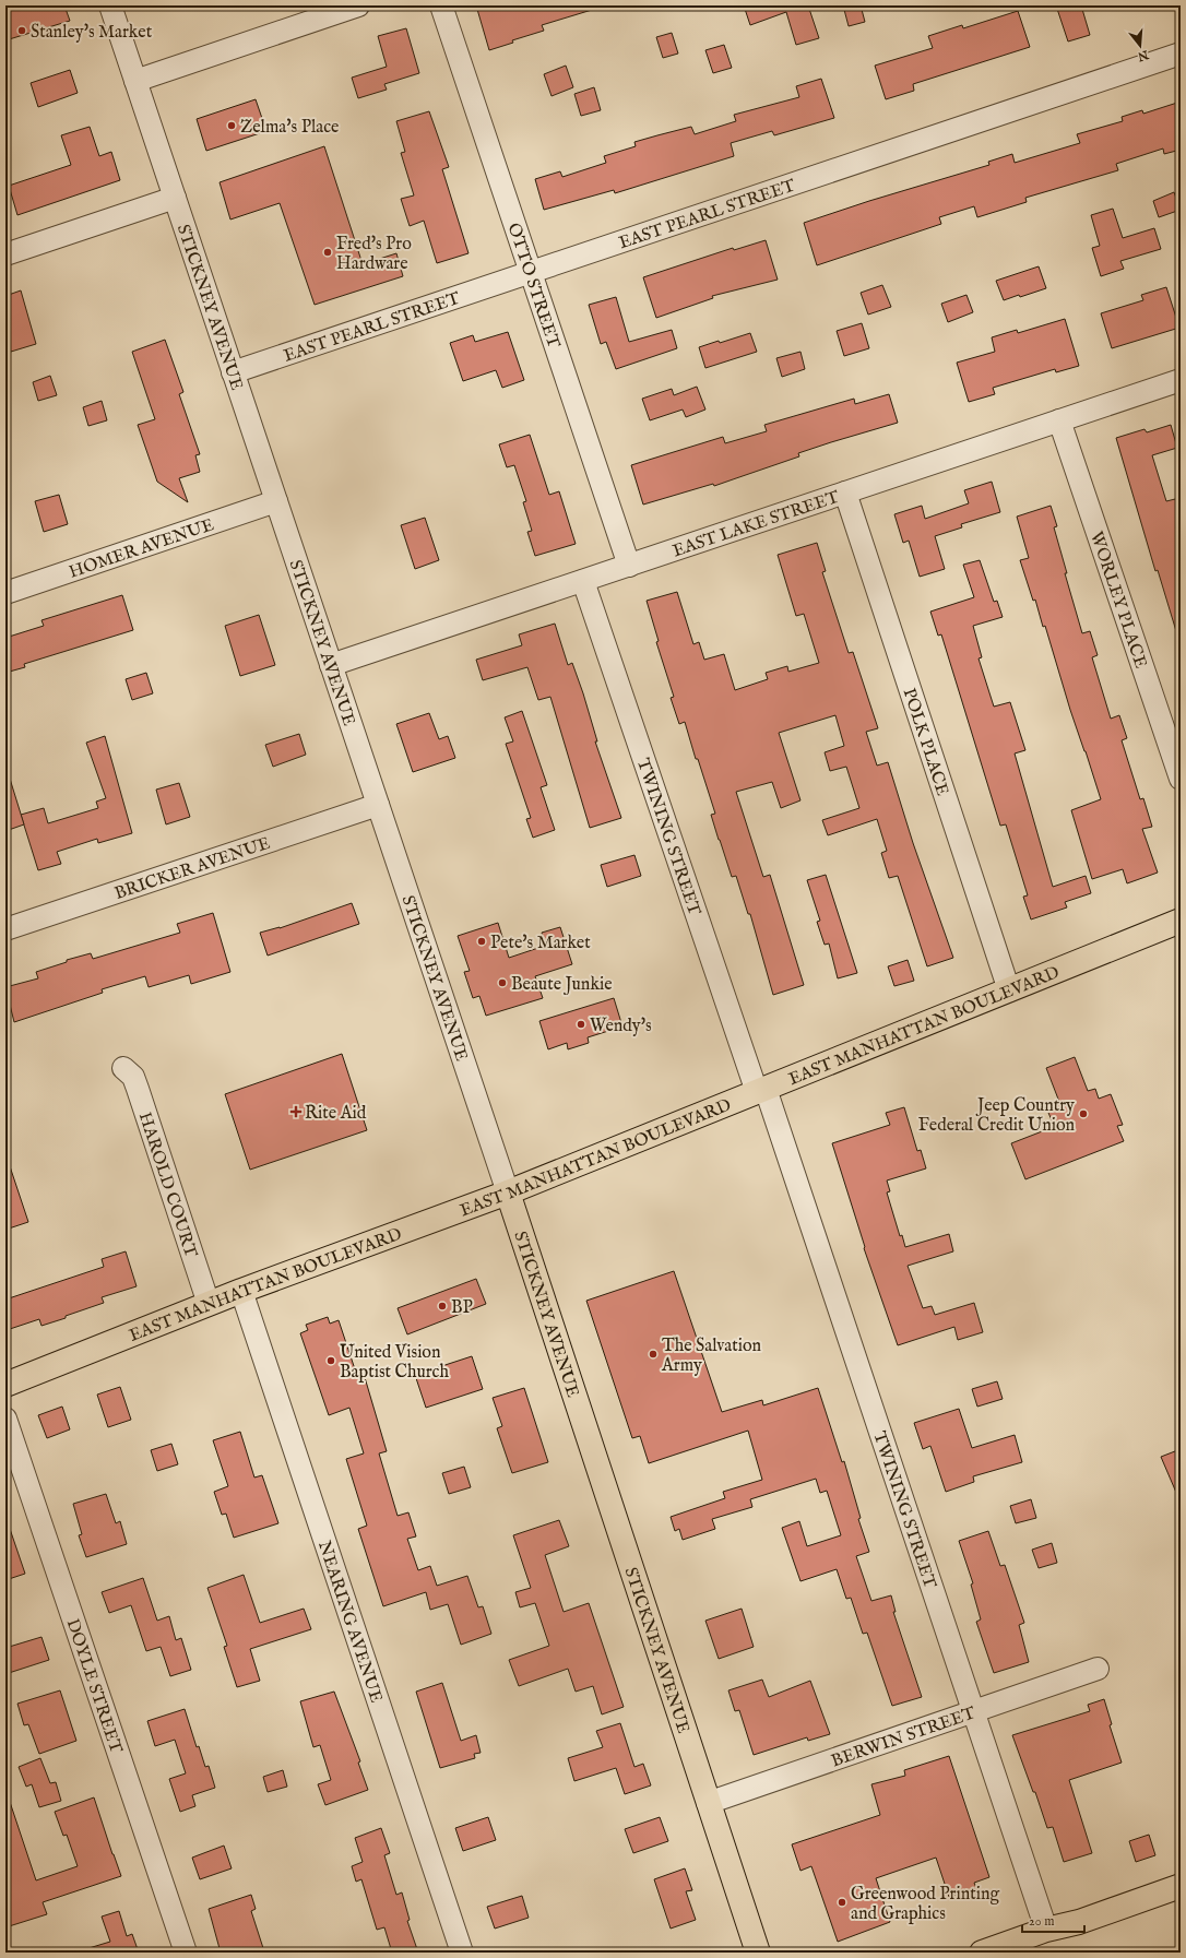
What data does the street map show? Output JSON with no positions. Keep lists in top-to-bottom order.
{
  "streets": {
    "main road": ["STICKNEY AVENUE", "EAST MANHATTAN BOULEVARD"],
    "street": [
      "EAST PEARL STREET",
      "OTTO STREET",
      "EAST LAKE STREET",
      "HOMER AVENUE",
      "WORLEY PLACE",
      "POLK PLACE",
      "TWINING STREET",
      "BRICKER AVENUE",
      "HAROLD COURT",
      "NEARING AVENUE",
      "DOYLE STREET",
      "BERWIN STREET"
    ]
  },
  "crossings": [
    ["EAST PEARL STREET", "OTTO STREET"],
    ["EAST PEARL STREET", "STICKNEY AVENUE"],
    ["OTTO STREET", "EAST LAKE STREET"],
    ["STICKNEY AVENUE", "EAST LAKE STREET"],
    ["STICKNEY AVENUE", "HOMER AVENUE"],
    ["STICKNEY AVENUE", "BRICKER AVENUE"],
    ["STICKNEY AVENUE", "EAST MANHATTAN BOULEVARD"],
    ["STICKNEY AVENUE", "BERWIN STREET"],
    ["EAST LAKE STREET", "WORLEY PLACE"],
    ["EAST LAKE STREET", "POLK PLACE"],
    ["EAST LAKE STREET", "TWINING STREET"],
    ["POLK PLACE", "EAST MANHATTAN BOULEVARD"],
    ["TWINING STREET", "EAST MANHATTAN BOULEVARD"],
    ["TWINING STREET", "BERWIN STREET"],
    ["EAST MANHATTAN BOULEVARD", "HAROLD COURT"],
    ["EAST MANHATTAN BOULEVARD", "NEARING AVENUE"]
  ],
  "places": {
    "other": [
      "Stanley's Market",
      "Zelma's Place",
      "Fred's Pro Hardware",
      "Pete's Market",
      "Beaute Junkie",
      "Wendy's",
      "Jeep Country Federal Credit Union",
      "BP",
      "The Salvation Army",
      "United Vision Baptist Church",
      "Greenwood Printing and Graphics"
    ],
    "health": ["Rite Aid"]
  },
  "scale_bar": "20 m",
  "north": "bottom"
}
